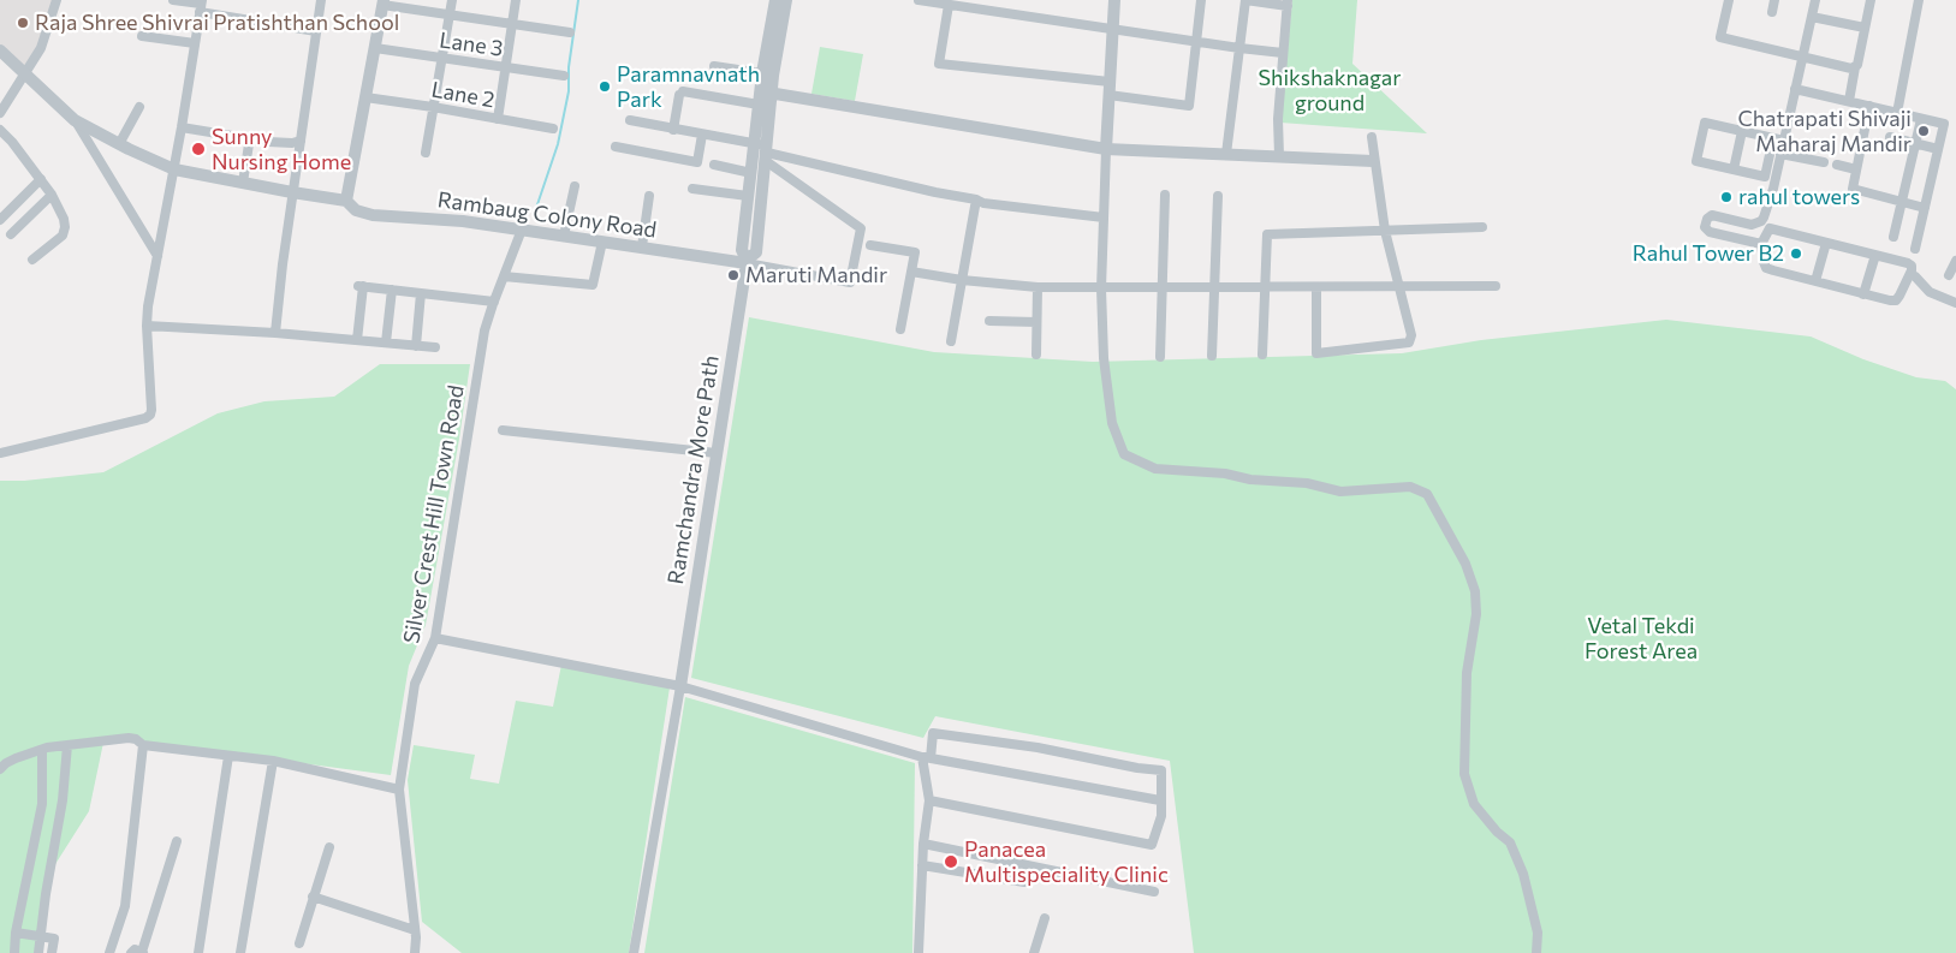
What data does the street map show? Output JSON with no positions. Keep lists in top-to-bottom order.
{
  "streets": {
    "street": [
      "Lane 3",
      "Lane 2",
      "Rambaug Colony Road",
      "Ramchandra More Path",
      "Silver Crest Hill Town Road"
    ]
  },
  "crossings": [
    ["Rambaug Colony Road", "Ramchandra More Path"],
    ["Rambaug Colony Road", "Silver Crest Hill Town Road"]
  ],
  "parks": ["Shikshaknagar ground", "Vetal Tekdi Forest Area"],
  "places": [
    "Raja Shree Shivrai Pratishthan School",
    "Paramnavnath Park",
    "Chatrapati Shivaji Maharaj Mandir",
    "Sunny Nursing Home",
    "rahul towers",
    "Rahul Tower B2",
    "Maruti Mandir",
    "Panacea Multispeciality Clinic"
  ]
}
